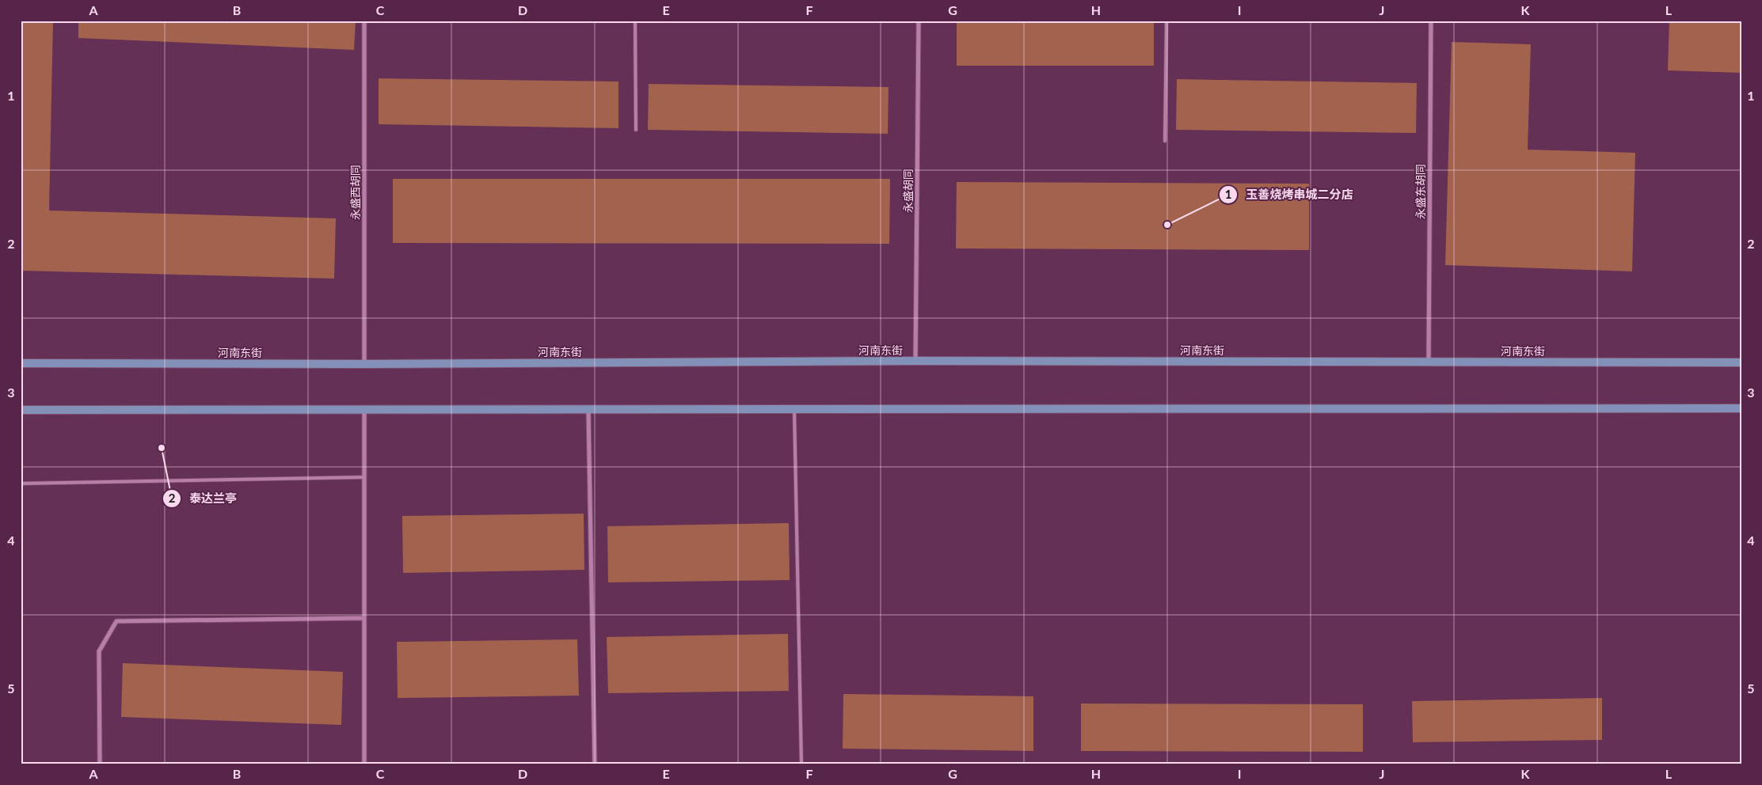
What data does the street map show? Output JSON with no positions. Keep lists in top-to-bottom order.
{
  "streets": {
    "main road": ["河南东街"],
    "street": ["永盛胡同", "永盛东胡同", "永盛西胡同"]
  },
  "crossings": [
    ["永盛胡同", "河南东街"],
    ["永盛东胡同", "河南东街"],
    ["永盛西胡同", "河南东街"]
  ],
  "places": ["玉善烧烤串城二分店", "泰达兰亭"],
  "grid": {
    "columns": [
      "A",
      "B",
      "C",
      "D",
      "E",
      "F",
      "G",
      "H",
      "I",
      "J",
      "K",
      "L"
    ],
    "rows": [
      "1",
      "2",
      "3",
      "4",
      "5"
    ]
  }
}
